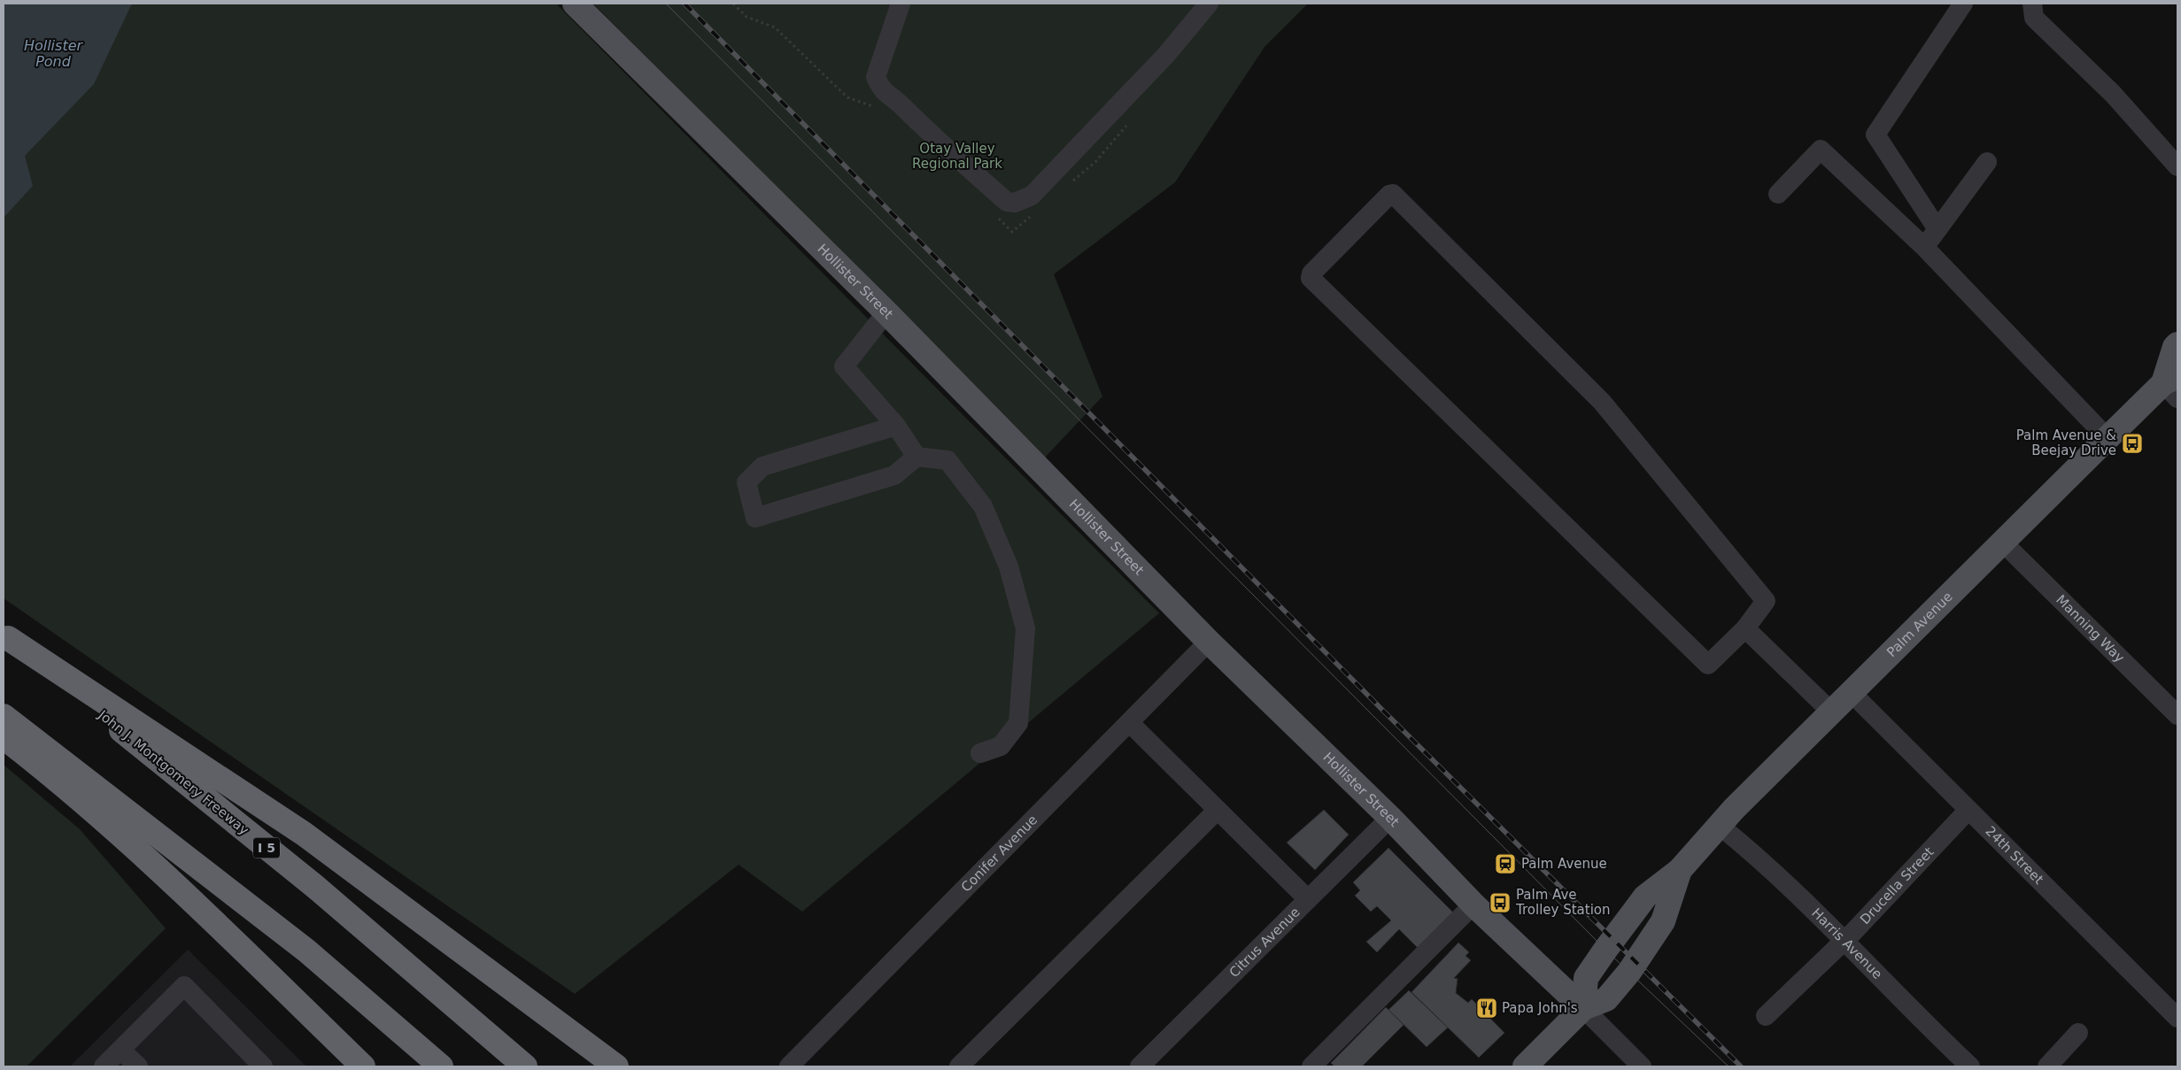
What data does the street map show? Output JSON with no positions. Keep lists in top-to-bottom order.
{
  "streets": {
    "highway": ["John J. Montgomery Freeway", "I 5"],
    "main road": ["Hollister Street", "Palm Avenue"],
    "street": [
      "Manning Way",
      "Conifer Avenue",
      "24th Street",
      "Drucella Street",
      "Citrus Avenue",
      "Harris Avenue"
    ]
  },
  "crossings": [
    ["Hollister Street", "Palm Avenue"],
    ["Hollister Street", "Conifer Avenue"],
    ["Hollister Street", "Citrus Avenue"],
    ["Palm Avenue", "Manning Way"],
    ["Palm Avenue", "24th Street"],
    ["Palm Avenue", "Harris Avenue"],
    ["24th Street", "Drucella Street"],
    ["Drucella Street", "Harris Avenue"]
  ],
  "water": ["Hollister Pond"],
  "parks": ["Otay Valley Regional Park"],
  "places": {
    "bus stop": ["Palm Avenue & Beejay Drive", "Palm Ave Trolley Station"],
    "station": ["Palm Avenue"],
    "restaurant": ["Papa John's"]
  }
}
